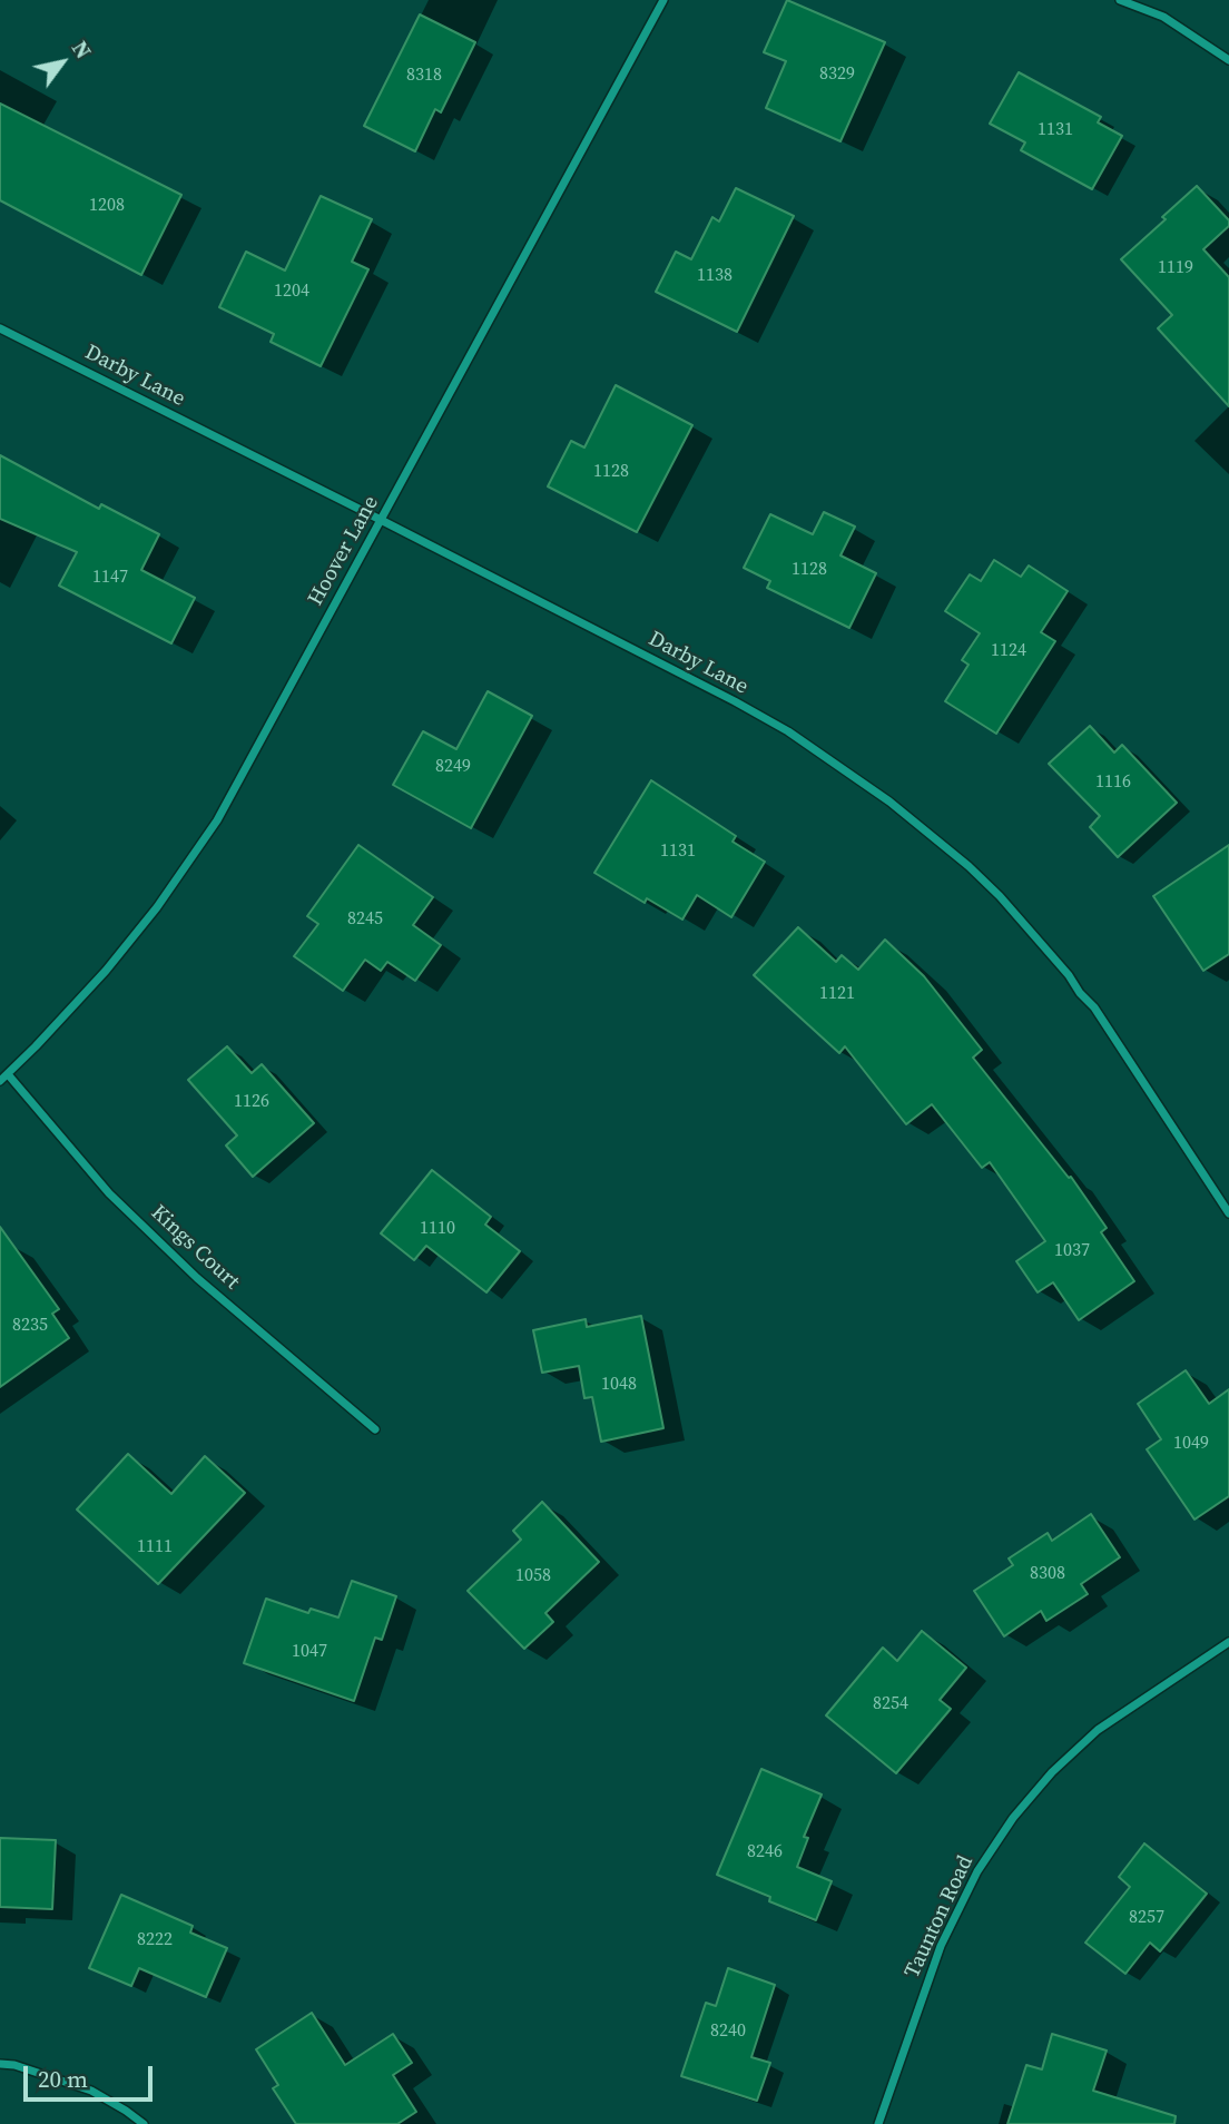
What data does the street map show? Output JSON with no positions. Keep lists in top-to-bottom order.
{
  "streets": {
    "street": [
      "Darby Lane",
      "Hoover Lane",
      "Kings Court",
      "Taunton Road"
    ]
  },
  "crossings": [
    ["Darby Lane", "Hoover Lane"],
    ["Hoover Lane", "Kings Court"]
  ],
  "house_numbers": [
    "8329",
    "8318",
    "1131",
    "1208",
    "1119",
    "1138",
    "1204",
    "1128",
    "1128",
    "1147",
    "1124",
    "8249",
    "1116",
    "1131",
    "8245",
    "1121",
    "1126",
    "1110",
    "1037",
    "8235",
    "1048",
    "1049",
    "1111",
    "8308",
    "1058",
    "1047",
    "8254",
    "8246",
    "8257",
    "8222",
    "8240"
  ],
  "scale_bar": "20 m",
  "north": "top right"
}
